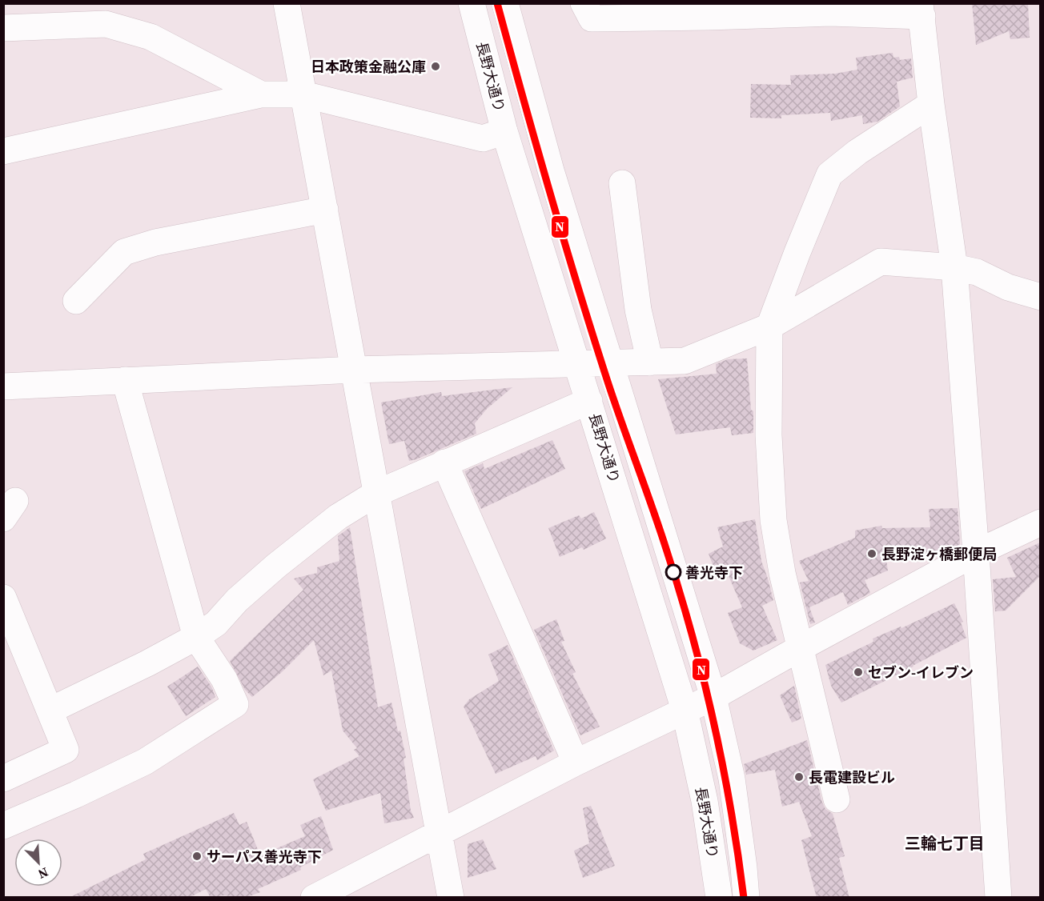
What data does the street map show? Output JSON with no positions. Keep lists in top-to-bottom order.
{
  "streets": {
    "street": ["長野大通り"]
  },
  "districts": ["三輪七丁目"],
  "places": [
    "日本政策金融公庫",
    "長野淀ヶ橋郵便局",
    "善光寺下",
    "セブン-イレブン",
    "長電建設ビル",
    "サーパス善光寺下"
  ],
  "lines": ["transit line N"],
  "north": "bottom right"
}
